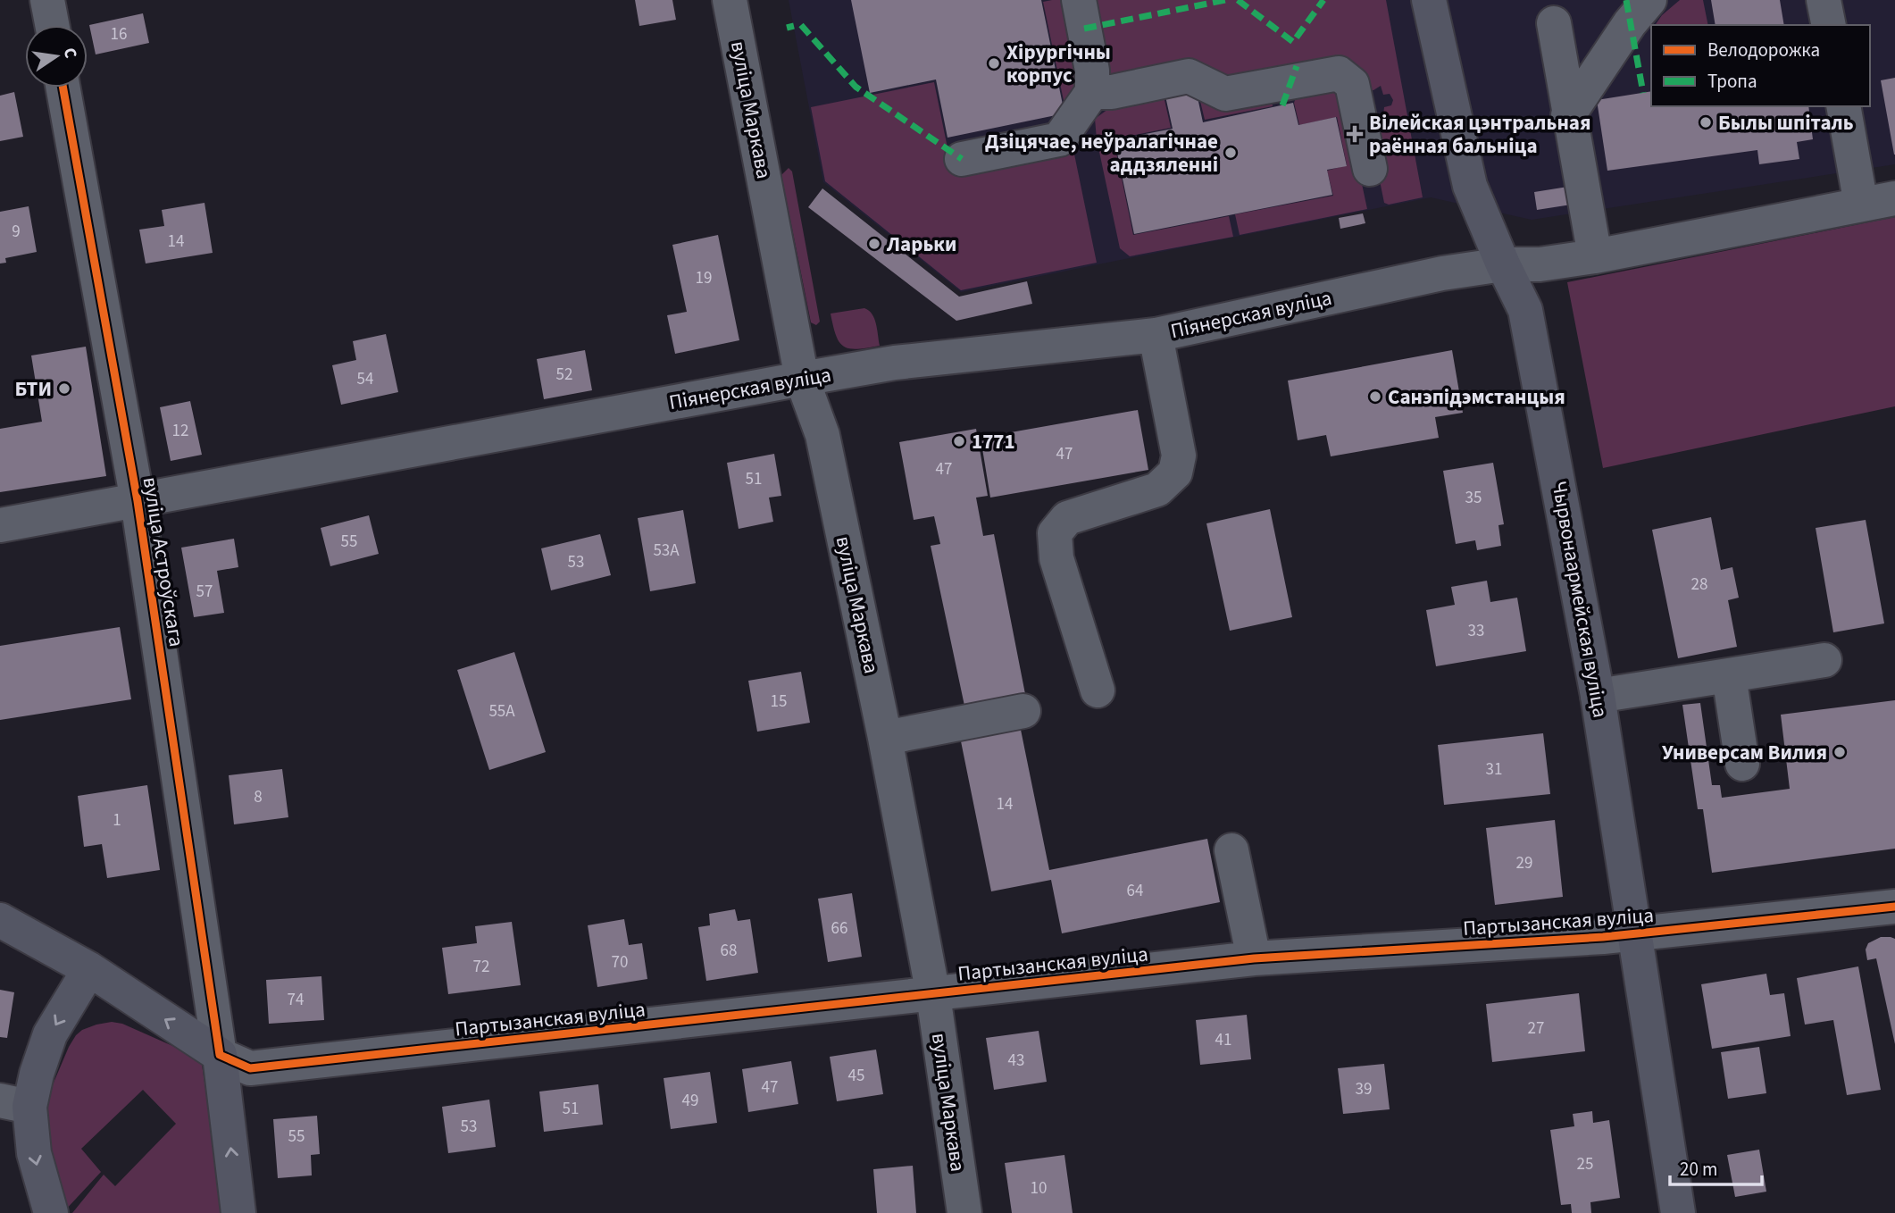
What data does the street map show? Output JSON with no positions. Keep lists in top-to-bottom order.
{
  "streets": {
    "main road": ["вуліца Астроўскага", "Чырвонаармейская вуліца", "Партызанская вуліца"],
    "street": ["вуліца Маркава", "Піянерская вуліца"]
  },
  "crossings": [
    ["вуліца Маркава", "Піянерская вуліца"],
    ["вуліца Маркава", "Партызанская вуліца"],
    ["Піянерская вуліца", "вуліца Астроўскага"],
    ["Піянерская вуліца", "Чырвонаармейская вуліца"],
    ["вуліца Астроўскага", "Партызанская вуліца"],
    ["Чырвонаармейская вуліца", "Партызанская вуліца"]
  ],
  "places": {
    "other": [
      "Хірургічны корпус",
      "Былы шпіталь",
      "Дзіцячае, неўралагічнае аддзяленні",
      "Ларьки",
      "БТИ",
      "Санэпідэмстанцыя",
      "1771",
      "Универсам Вилия"
    ],
    "health": ["Вілейская цэнтральная раённая бальніца"]
  },
  "house_numbers": [
    "16",
    "9",
    "14",
    "19",
    "52",
    "54",
    "12",
    "47",
    "47",
    "51",
    "35",
    "55",
    "53А",
    "53",
    "28",
    "57",
    "33",
    "15",
    "55А",
    "31",
    "8",
    "14",
    "1",
    "29",
    "64",
    "66",
    "68",
    "70",
    "72",
    "74",
    "27",
    "41",
    "43",
    "45",
    "47",
    "39",
    "49",
    "51",
    "53",
    "55",
    "25",
    "10"
  ],
  "legend": ["Велодорожка", "Тропа"],
  "scale_bar": "20 m",
  "north": "right"
}
